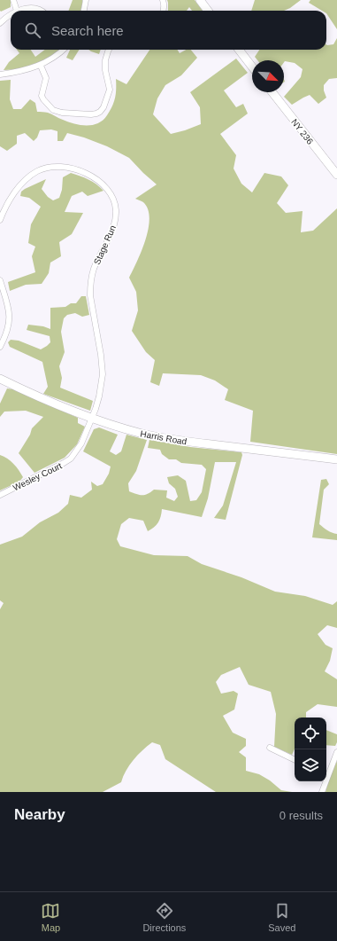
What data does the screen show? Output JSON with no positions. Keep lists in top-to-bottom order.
{
  "streets": {
    "street": [
      "NY 236",
      "Stage Run",
      "Harris Road",
      "Wesley Court"
    ]
  },
  "crossings": [
    ["Stage Run", "Harris Road"],
    ["Stage Run", "Wesley Court"],
    ["Harris Road", "Wesley Court"]
  ],
  "north": "bottom right",
  "page": {
    "search": "Search here",
    "heading": ["Nearby", "0 results"],
    "nav": ["Map", "Directions", "Saved"]
  }
}
